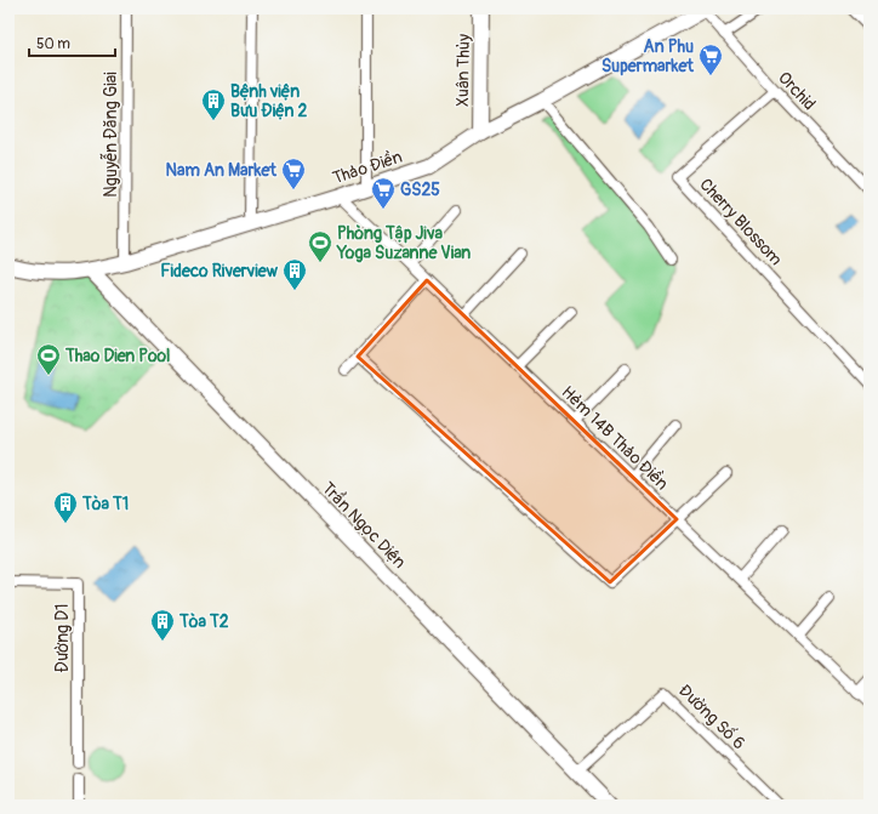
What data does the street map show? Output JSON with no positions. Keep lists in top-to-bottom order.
{
  "streets": {
    "street": [
      "Xuân Thủy",
      "Orchid",
      "Nguyễn Đăng Giai",
      "Thảo Điền",
      "Cherry Blossom",
      "Hẻm 14B Thảo Điền",
      "Trần Ngọc Diện",
      "Đường D1",
      "Đường Số 6"
    ]
  },
  "crossings": [
    ["Xuân Thủy", "Thảo Điền"],
    ["Orchid", "Thảo Điền"],
    ["Orchid", "Cherry Blossom"],
    ["Nguyễn Đăng Giai", "Thảo Điền"],
    ["Thảo Điền", "Hẻm 14B Thảo Điền"],
    ["Thảo Điền", "Trần Ngọc Diện"],
    ["Trần Ngọc Diện", "Đường Số 6"]
  ],
  "places": {
    "supermarket": ["An Phu Supermarket", "Nam An Market", "GS25"],
    "building": [
      "Bệnh viện Bưu Điện 2",
      "Fideco Riverview",
      "Tòa T1",
      "Tòa T2"
    ],
    "sports": ["Phòng Tập Jiva Yoga Suzanne Vian", "Thao Dien Pool"]
  },
  "scale_bar": "50 m"
}
